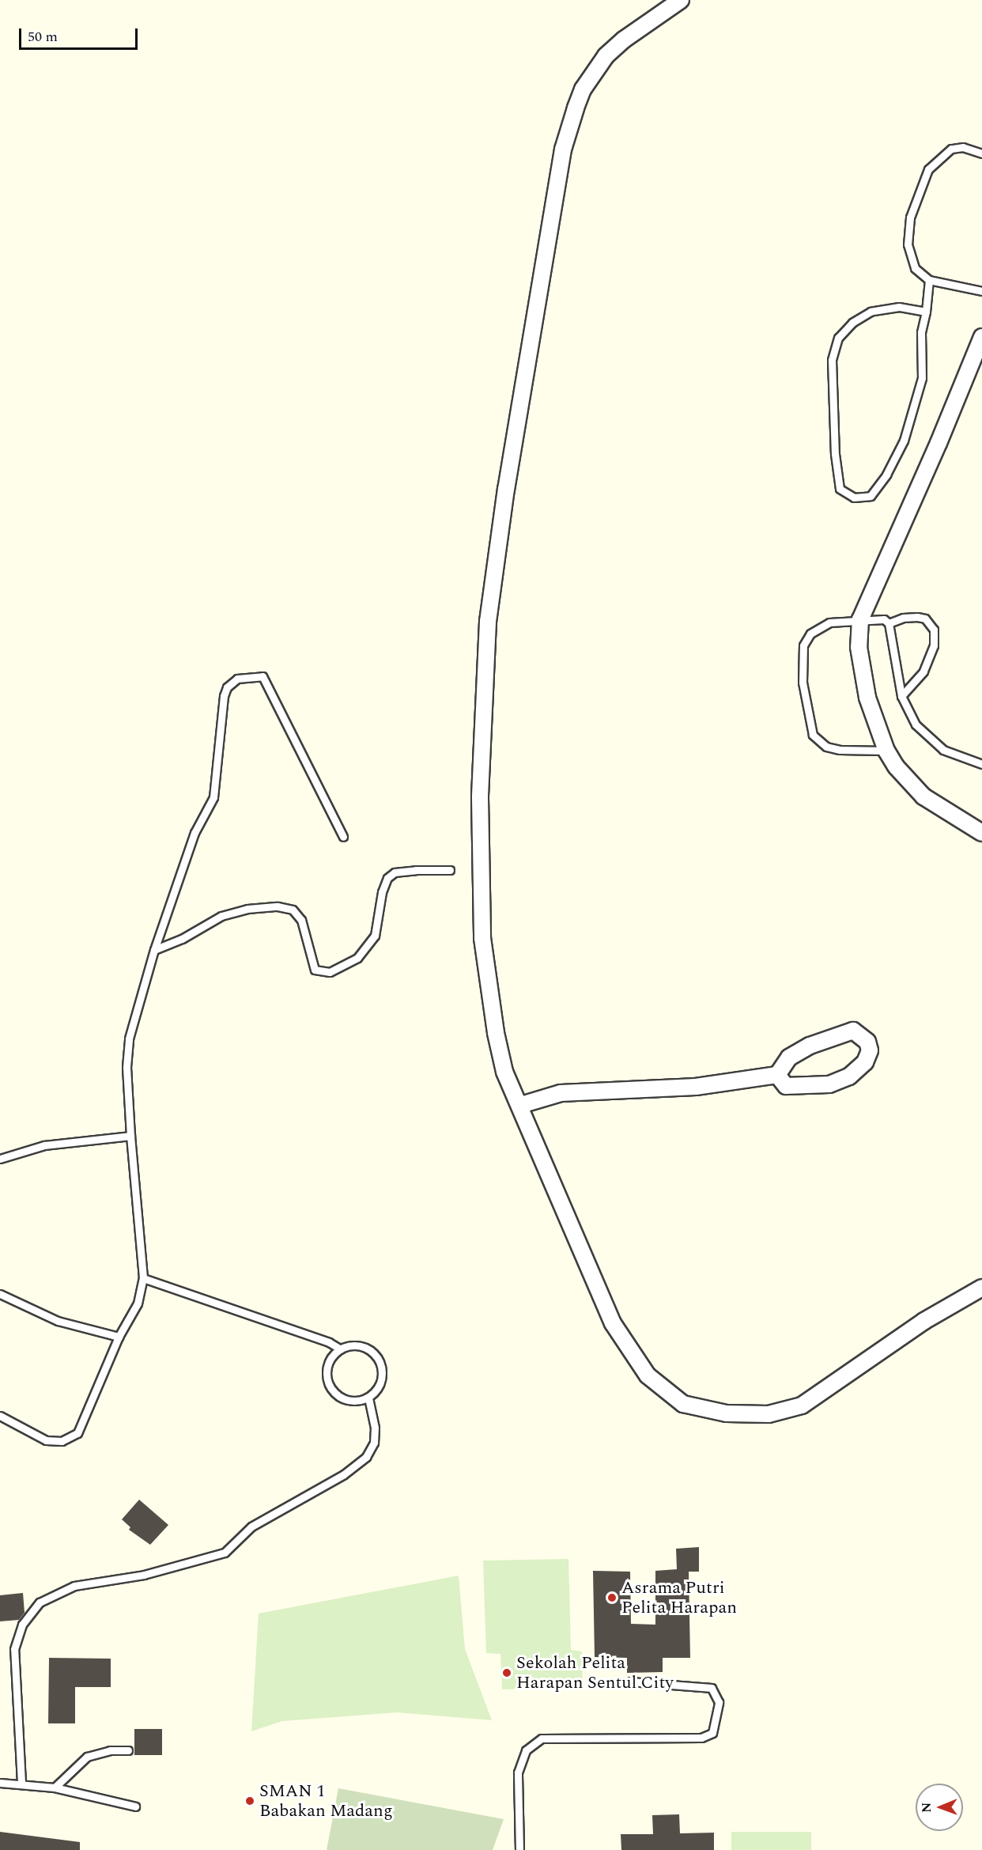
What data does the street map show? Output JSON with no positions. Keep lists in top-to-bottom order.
{
  "places": ["Asrama Putri Pelita Harapan", "Sekolah Pelita Harapan Sentul City", "SMAN 1 Babakan Madang"],
  "scale_bar": "50 m",
  "north": "left"
}
